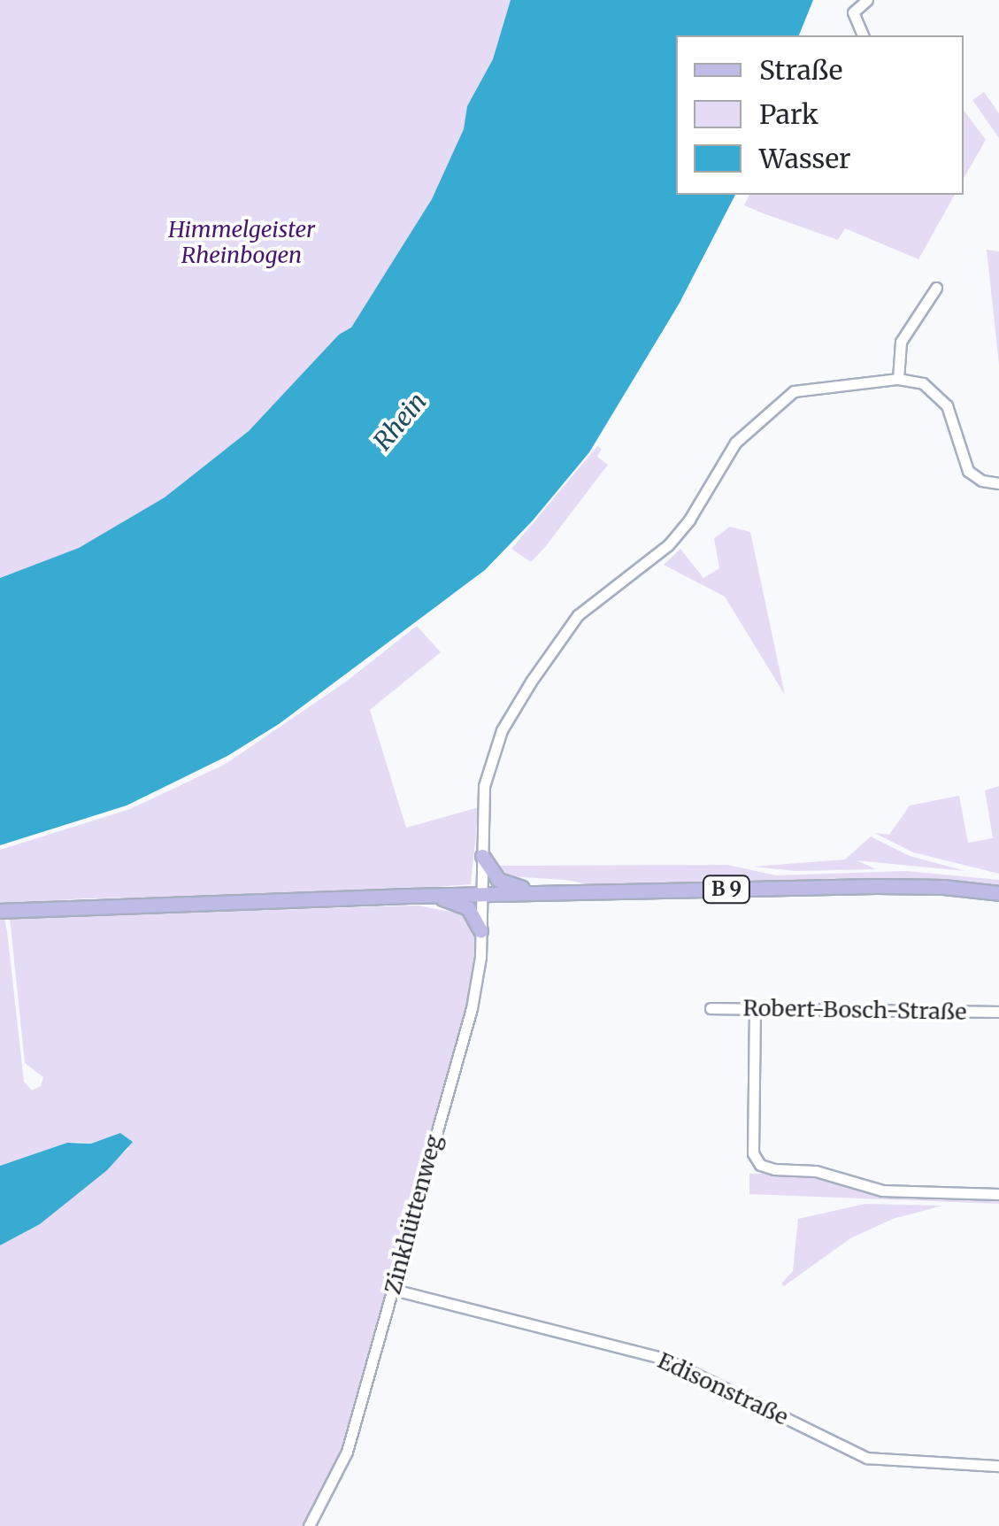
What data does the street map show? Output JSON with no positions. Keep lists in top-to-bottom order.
{
  "streets": {
    "main road": ["B 9"],
    "street": ["Robert-Bosch-Straße", "Zinkhüttenweg", "Edisonstraße"]
  },
  "crossings": [
    ["B 9", "Zinkhüttenweg"],
    ["Zinkhüttenweg", "Edisonstraße"]
  ],
  "water": ["Rhein"],
  "parks": ["Himmelgeister Rheinbogen"],
  "legend": ["Straße", "Park", "Wasser"]
}
